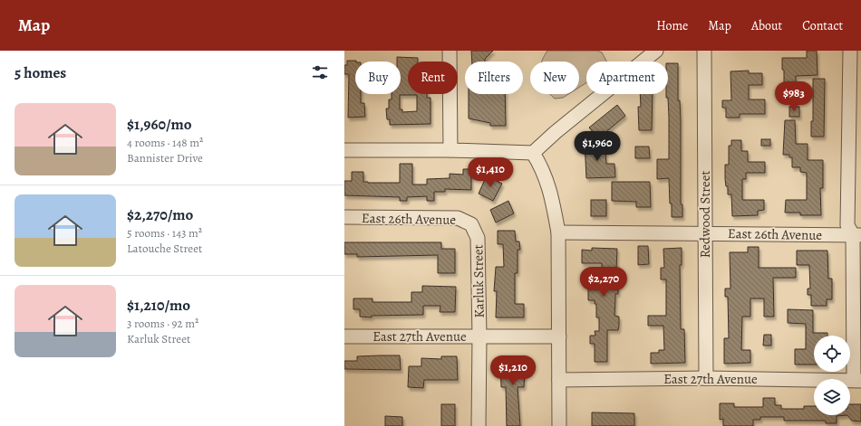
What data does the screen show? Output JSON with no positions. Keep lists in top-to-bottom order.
{
  "streets": {
    "street": [
      "Redwood Street",
      "East 26th Avenue",
      "Karluk Street",
      "East 27th Avenue"
    ]
  },
  "crossings": [
    ["Redwood Street", "East 26th Avenue"],
    ["Redwood Street", "East 27th Avenue"],
    ["East 26th Avenue", "Karluk Street"],
    ["Karluk Street", "East 27th Avenue"]
  ],
  "page": {
    "header": "Map",
    "nav": [
      "Home",
      "Map",
      "About",
      "Contact"
    ],
    "heading": "5 homes",
    "chip": [
      "Buy",
      "Rent",
      "Filters",
      "New",
      "Apartment"
    ],
    "price": [
      "$983",
      "$1,960",
      "$1,410",
      "$2,270",
      "$1,210"
    ],
    "list": [
      {
        "name": "$1,960/mo",
        "note": "4 rooms · 148 m² · Bannister Drive"
      },
      {
        "name": "$2,270/mo",
        "note": "5 rooms · 143 m² · Latouche Street"
      },
      {
        "name": "$1,210/mo",
        "note": "3 rooms · 92 m² · Karluk Street"
      }
    ]
  }
}
